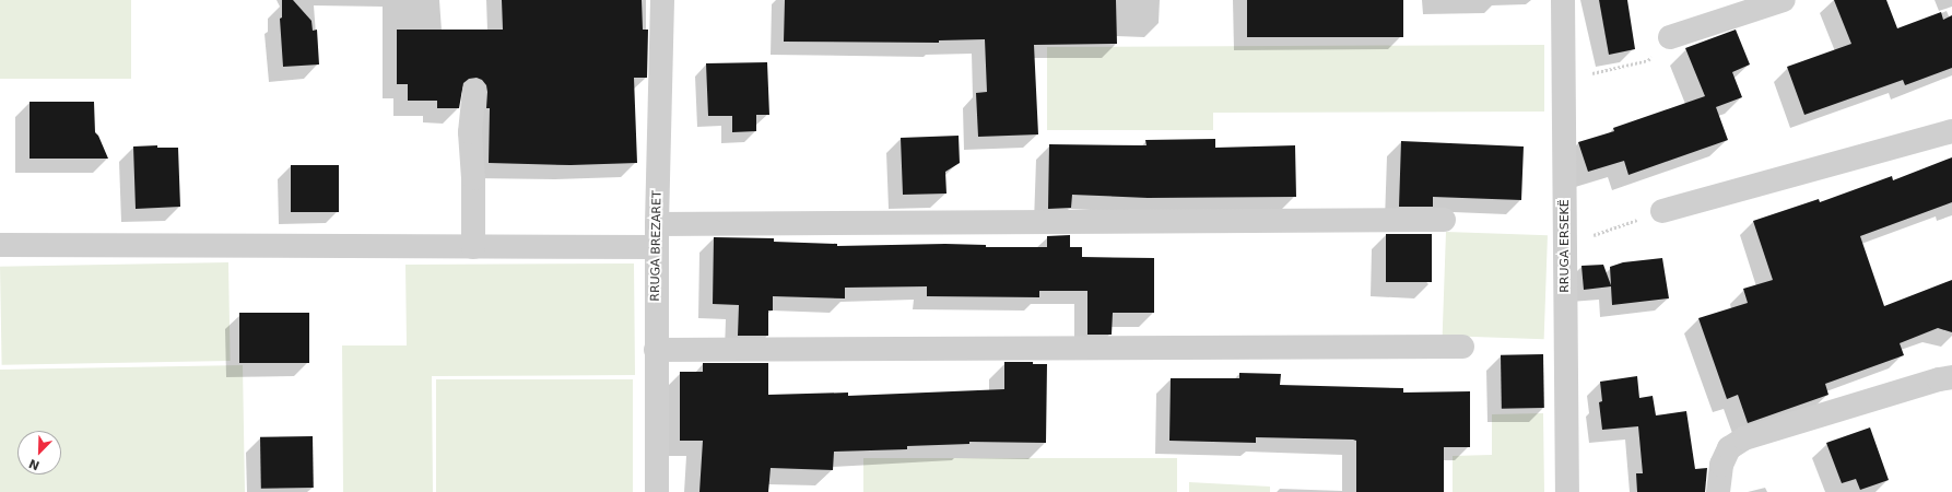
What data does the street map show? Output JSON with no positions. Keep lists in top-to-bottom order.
{
  "streets": {
    "street": ["RRUGA BREZARET", "RRUGA ERSEKË"]
  },
  "north": "bottom left"
}
